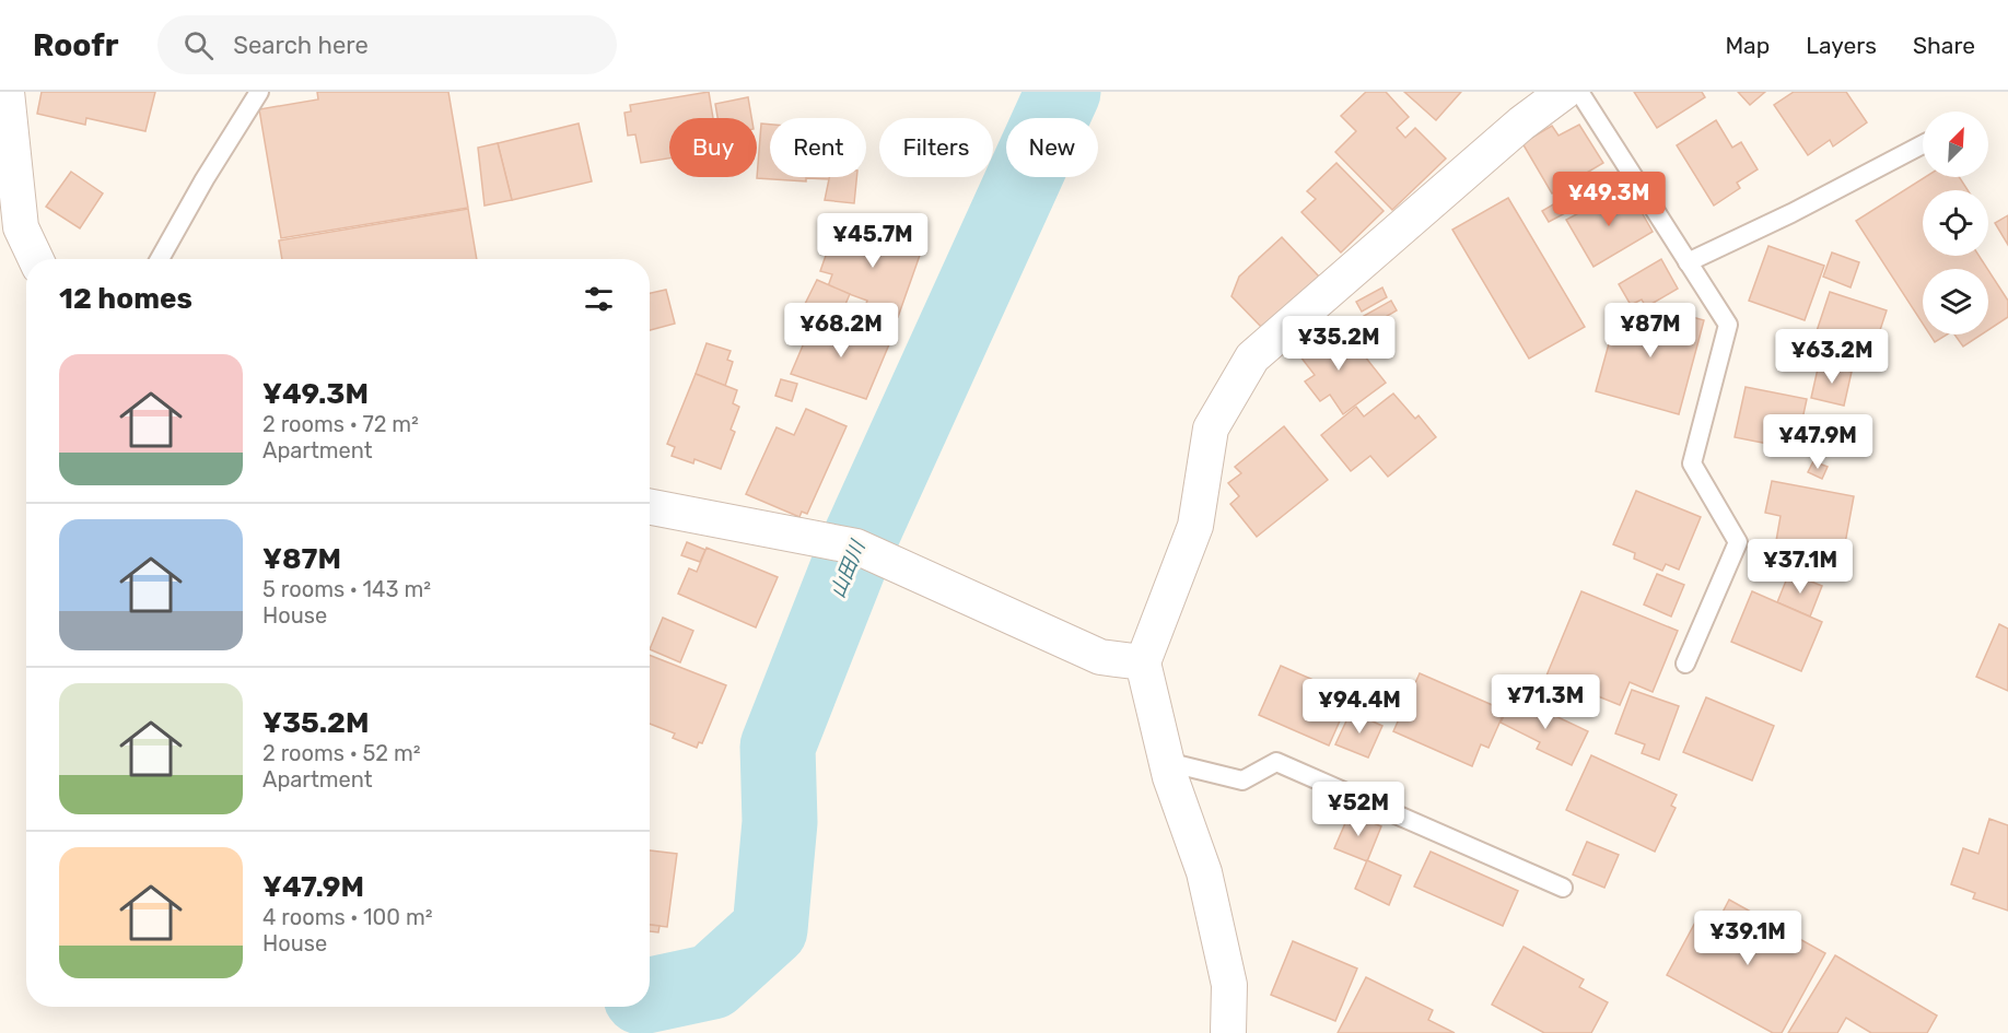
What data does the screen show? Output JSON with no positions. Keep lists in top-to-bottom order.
{
  "water": ["山田川"],
  "north": "top right",
  "page": {
    "header": "Roofr",
    "search": "Search here",
    "nav": ["Map", "Layers", "Share"],
    "chip": [
      "Buy",
      "Rent",
      "Filters",
      "New"
    ],
    "price": [
      "¥49.3M",
      "¥45.7M",
      "¥68.2M",
      "¥87M",
      "¥35.2M",
      "¥63.2M",
      "¥47.9M",
      "¥37.1M",
      "¥71.3M",
      "¥94.4M",
      "¥52M",
      "¥39.1M"
    ],
    "heading": "12 homes",
    "list": [
      {
        "name": "¥49.3M",
        "note": "2 rooms · 72 m² · Apartment"
      },
      {
        "name": "¥87M",
        "note": "5 rooms · 143 m² · House"
      },
      {
        "name": "¥35.2M",
        "note": "2 rooms · 52 m² · Apartment"
      },
      {
        "name": "¥47.9M",
        "note": "4 rooms · 100 m² · House"
      }
    ]
  }
}
